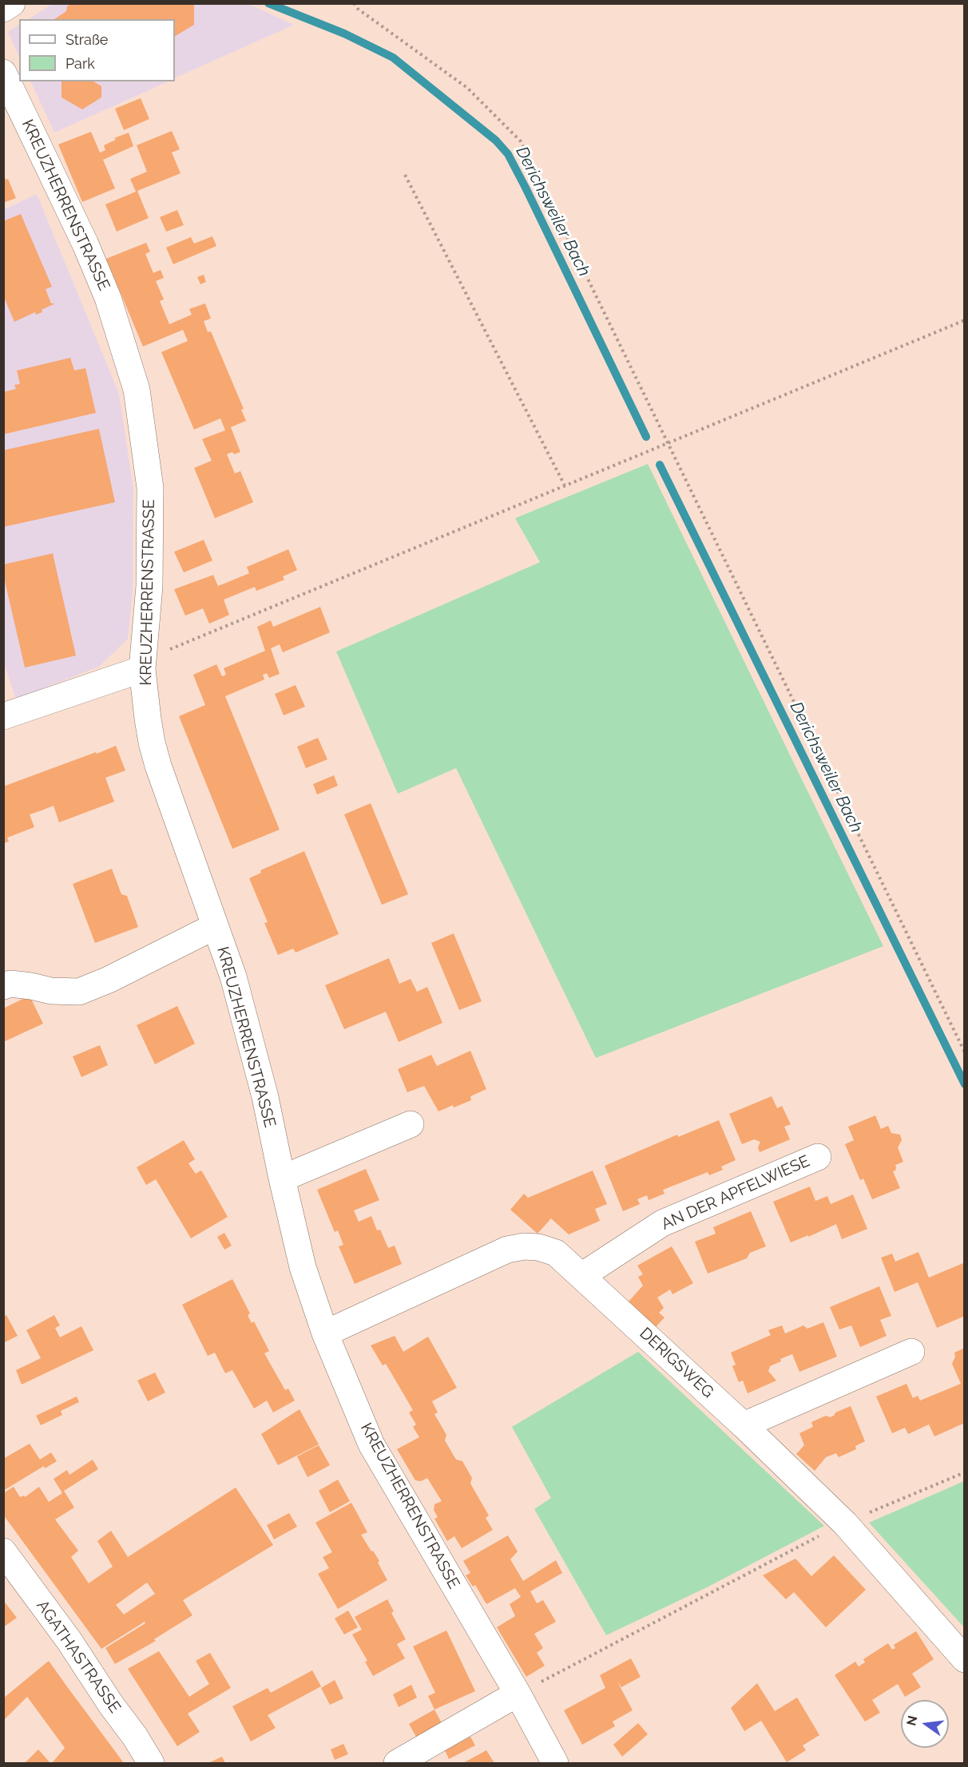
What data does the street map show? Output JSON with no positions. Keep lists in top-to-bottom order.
{
  "streets": {
    "street": [
      "KREUZHERRENSTRASSE",
      "AN DER APFELWIESE",
      "DERIGSWEG",
      "AGATHASTRASSE"
    ]
  },
  "crossings": [
    ["KREUZHERRENSTRASSE", "DERIGSWEG"],
    ["AN DER APFELWIESE", "DERIGSWEG"]
  ],
  "water": ["Derichsweiler Bach"],
  "legend": ["Straße", "Park"],
  "north": "left"
}
